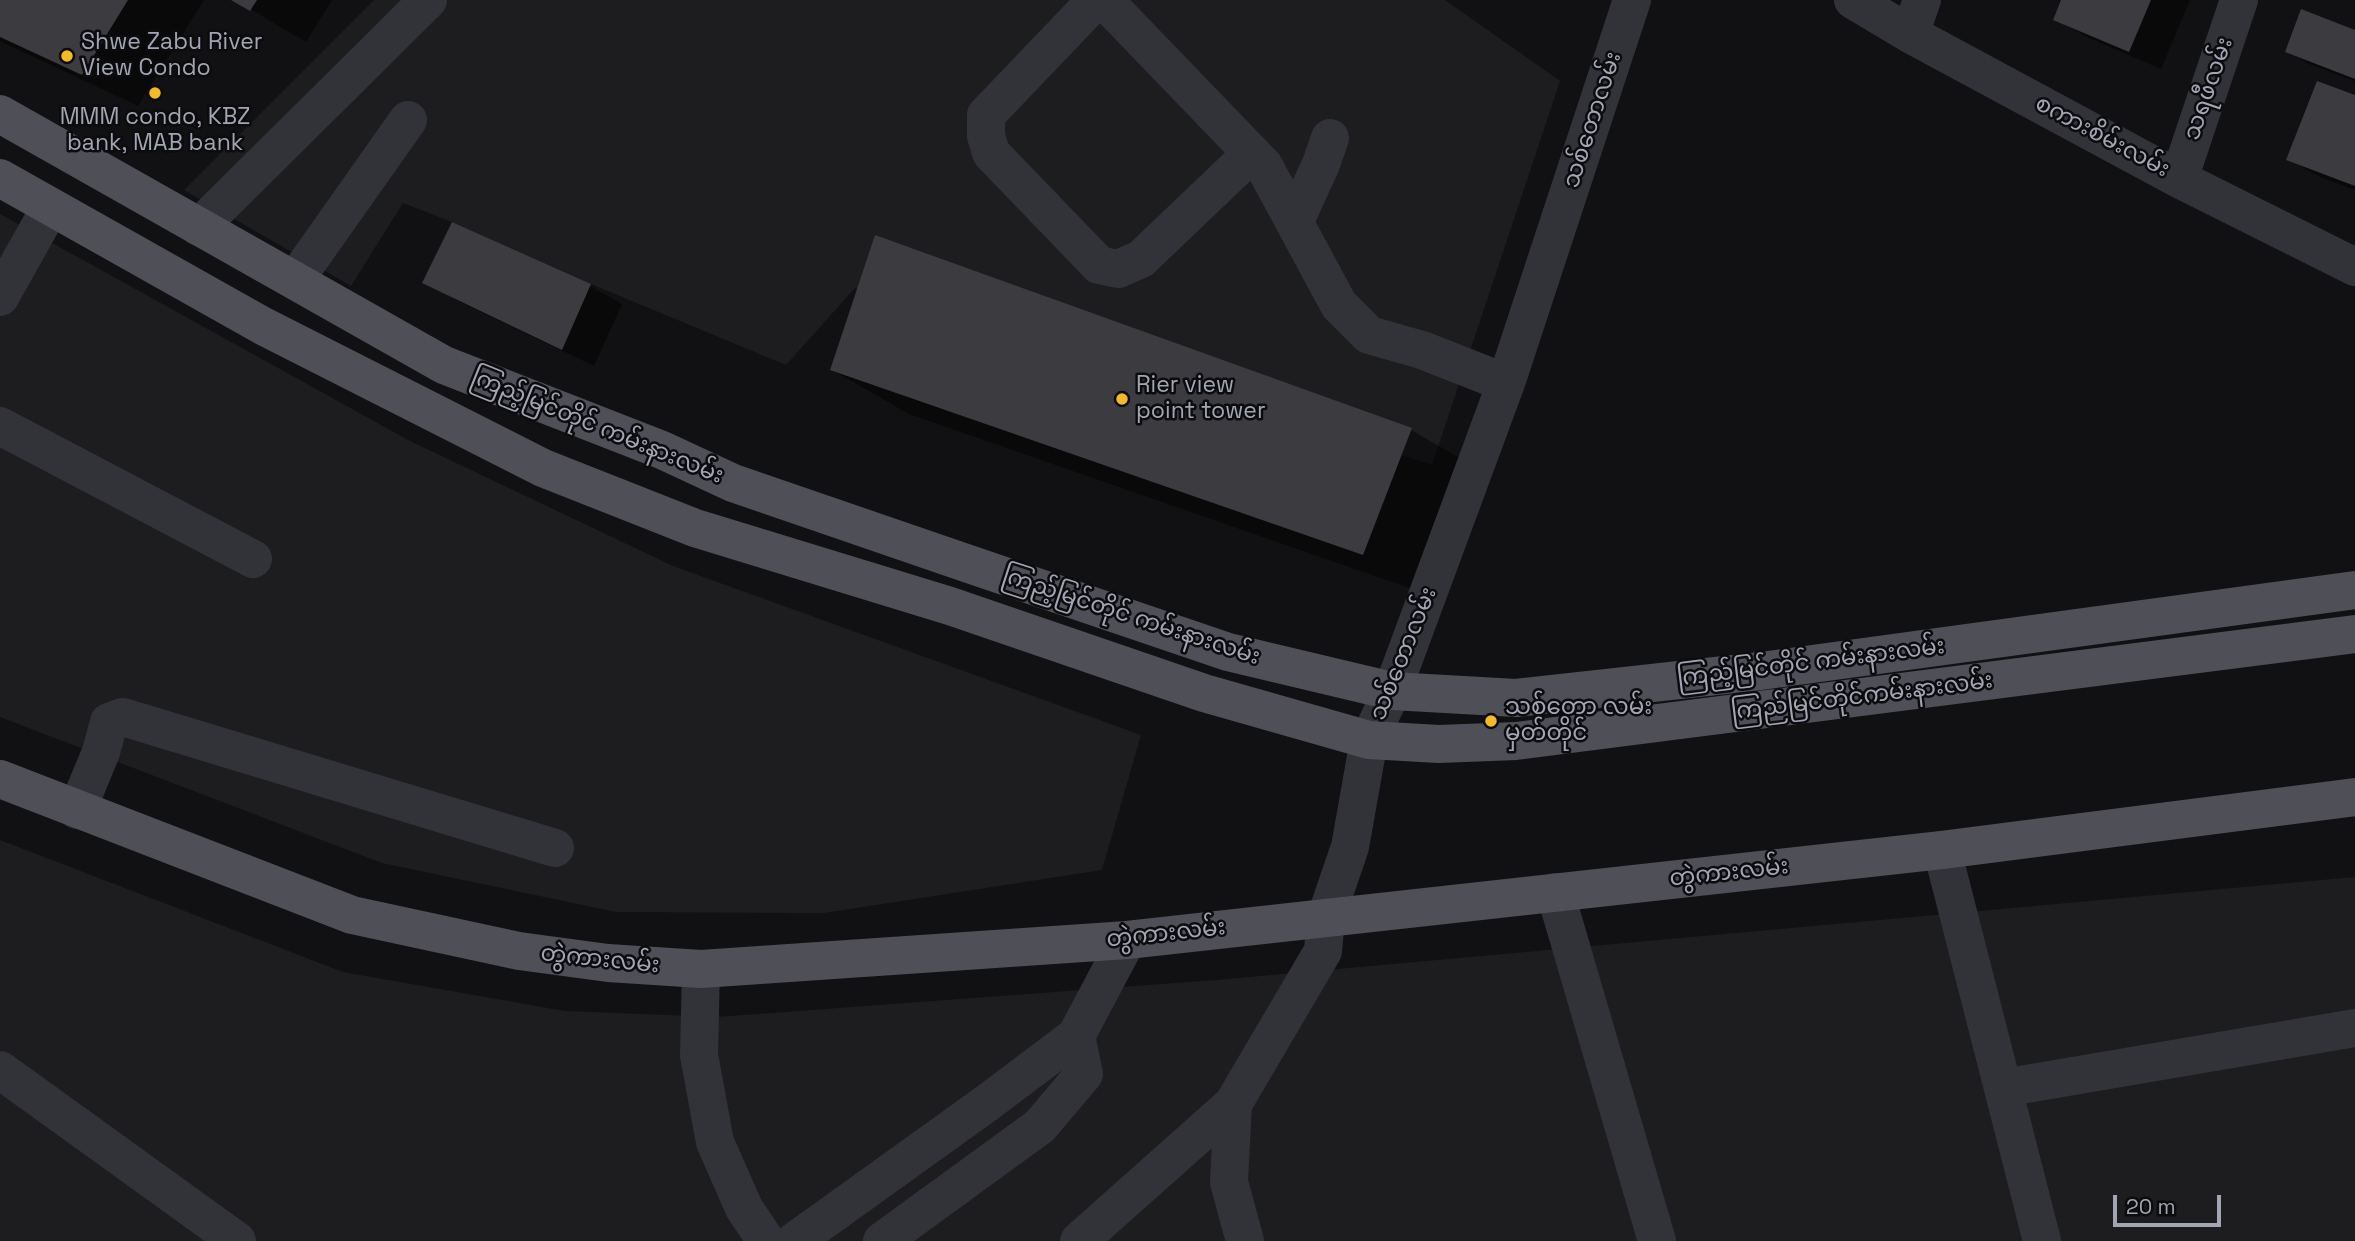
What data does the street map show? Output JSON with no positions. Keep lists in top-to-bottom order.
{
  "streets": {
    "main road": ["ကြည့်မြင်တိုင် ကမ်းနားလမ်း", "ကြည်မြင်တိုင်ကမ်းနားလမ်း", "တွဲကားလမ်း"],
    "street": ["သရဖီလမ်း", "သစ်တောလမ်း", "စကားစိမ်းလမ်း"]
  },
  "crossings": [
    ["သရဖီလမ်း", "စကားစိမ်းလမ်း"],
    ["သစ်တောလမ်း", "ကြည့်မြင်တိုင် ကမ်းနားလမ်း"],
    ["သစ်တောလမ်း", "ကြည်မြင်တိုင်ကမ်းနားလမ်း"],
    ["သစ်တောလမ်း", "တွဲကားလမ်း"],
    ["ကြည့်မြင်တိုင် ကမ်းနားလမ်း", "ကြည်မြင်တိုင်ကမ်းနားလမ်း"]
  ],
  "places": [
    "Shwe Zabu River View Condo",
    "MMM condo, KBZ bank, MAB bank",
    "Rier view point tower",
    "သစ်တော လမ်း မှတ်တိုင်"
  ],
  "scale_bar": "20 m"
}
